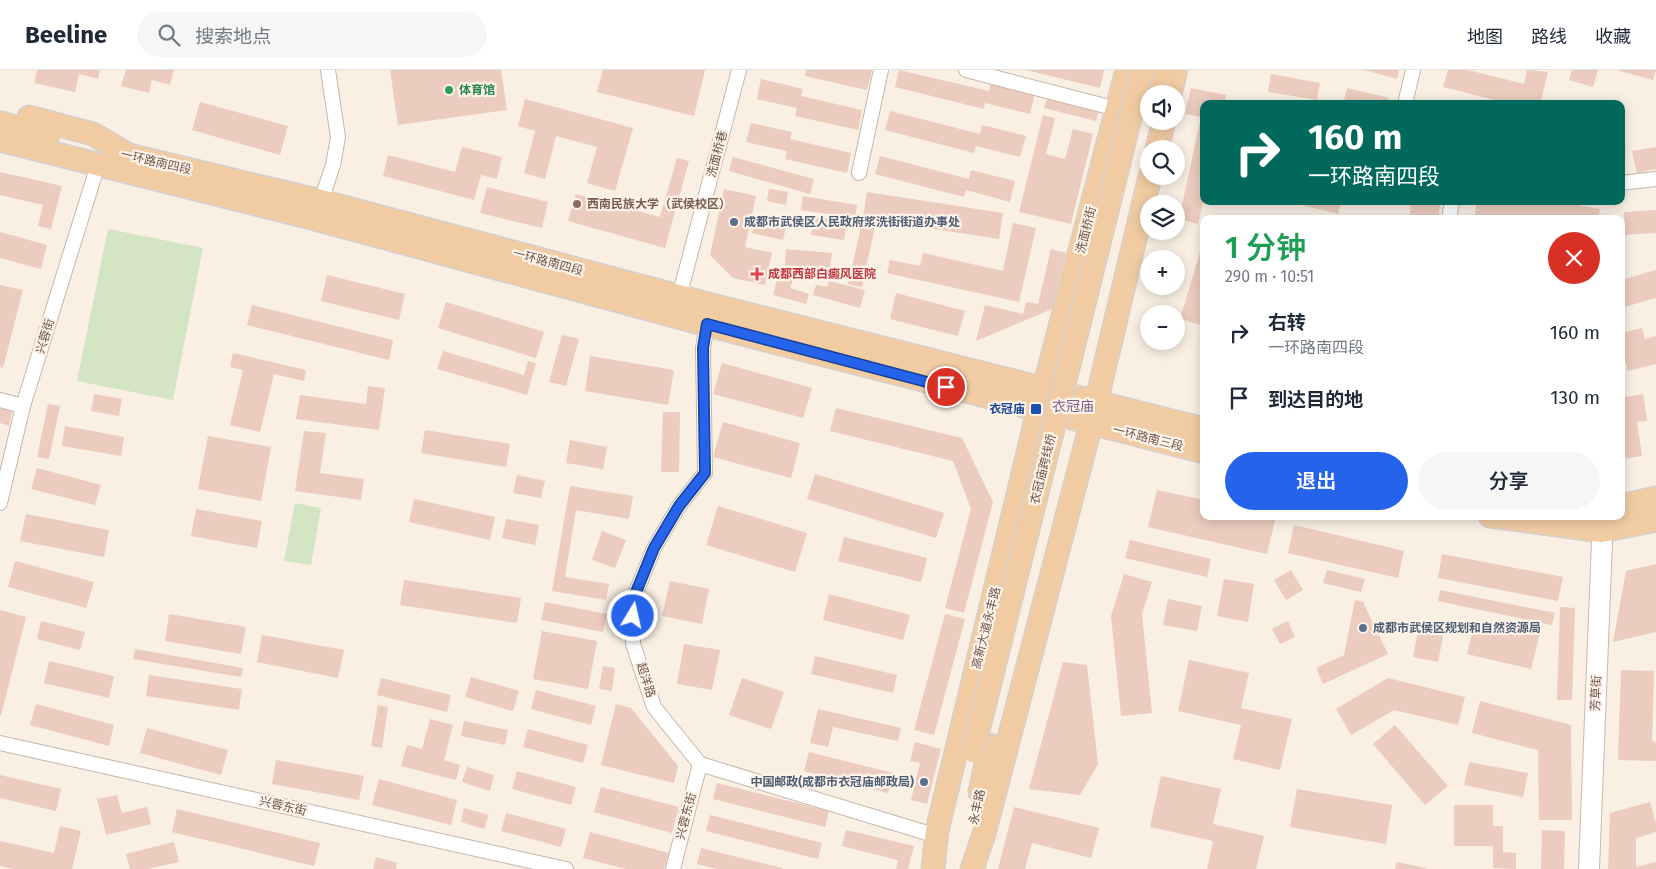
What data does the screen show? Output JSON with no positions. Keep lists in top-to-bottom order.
{
  "streets": {
    "main road": [
      "一环路南四段",
      "洗面桥街",
      "一环路南三段",
      "衣冠庙跨线桥",
      "高新大道永丰路",
      "永丰路"
    ],
    "street": [
      "洗面桥巷",
      "兴蓉街",
      "超洋路",
      "芳草街",
      "兴蓉东街"
    ]
  },
  "crossings": [
    ["洗面桥巷", "一环路南四段"],
    ["一环路南四段", "洗面桥街"],
    ["一环路南四段", "一环路南三段"],
    ["一环路南四段", "高新大道永丰路"],
    ["一环路南四段", "超洋路"],
    ["洗面桥街", "高新大道永丰路"],
    ["衣冠庙跨线桥", "永丰路"],
    ["超洋路", "兴蓉东街"]
  ],
  "districts": ["衣冠庙"],
  "places": {
    "other": [
      "体育馆",
      "西南民族大学（武侯校区）",
      "成都市武侯区人民政府浆洗街街道办事处",
      "成都市武侯区规划和自然资源局",
      "中国邮政(成都市衣冠庙邮政局)"
    ],
    "health": ["成都西部白癜风医院"],
    "transit": ["衣冠庙"]
  },
  "page": {
    "header": "Beeline",
    "search": "搜索地点",
    "nav": ["地图", "路线", "收藏"],
    "map_buttons": ["+", "−"],
    "turn": ["160 m", "一环路南四段"],
    "heading": ["1 分钟", "290 m · 10:51"],
    "list": [
      {
        "name": "右转",
        "note": "一环路南四段",
        "value": "160 m"
      },
      {
        "name": "到达目的地",
        "value": "130 m"
      }
    ],
    "buttons": ["退出", "分享"]
  }
}
